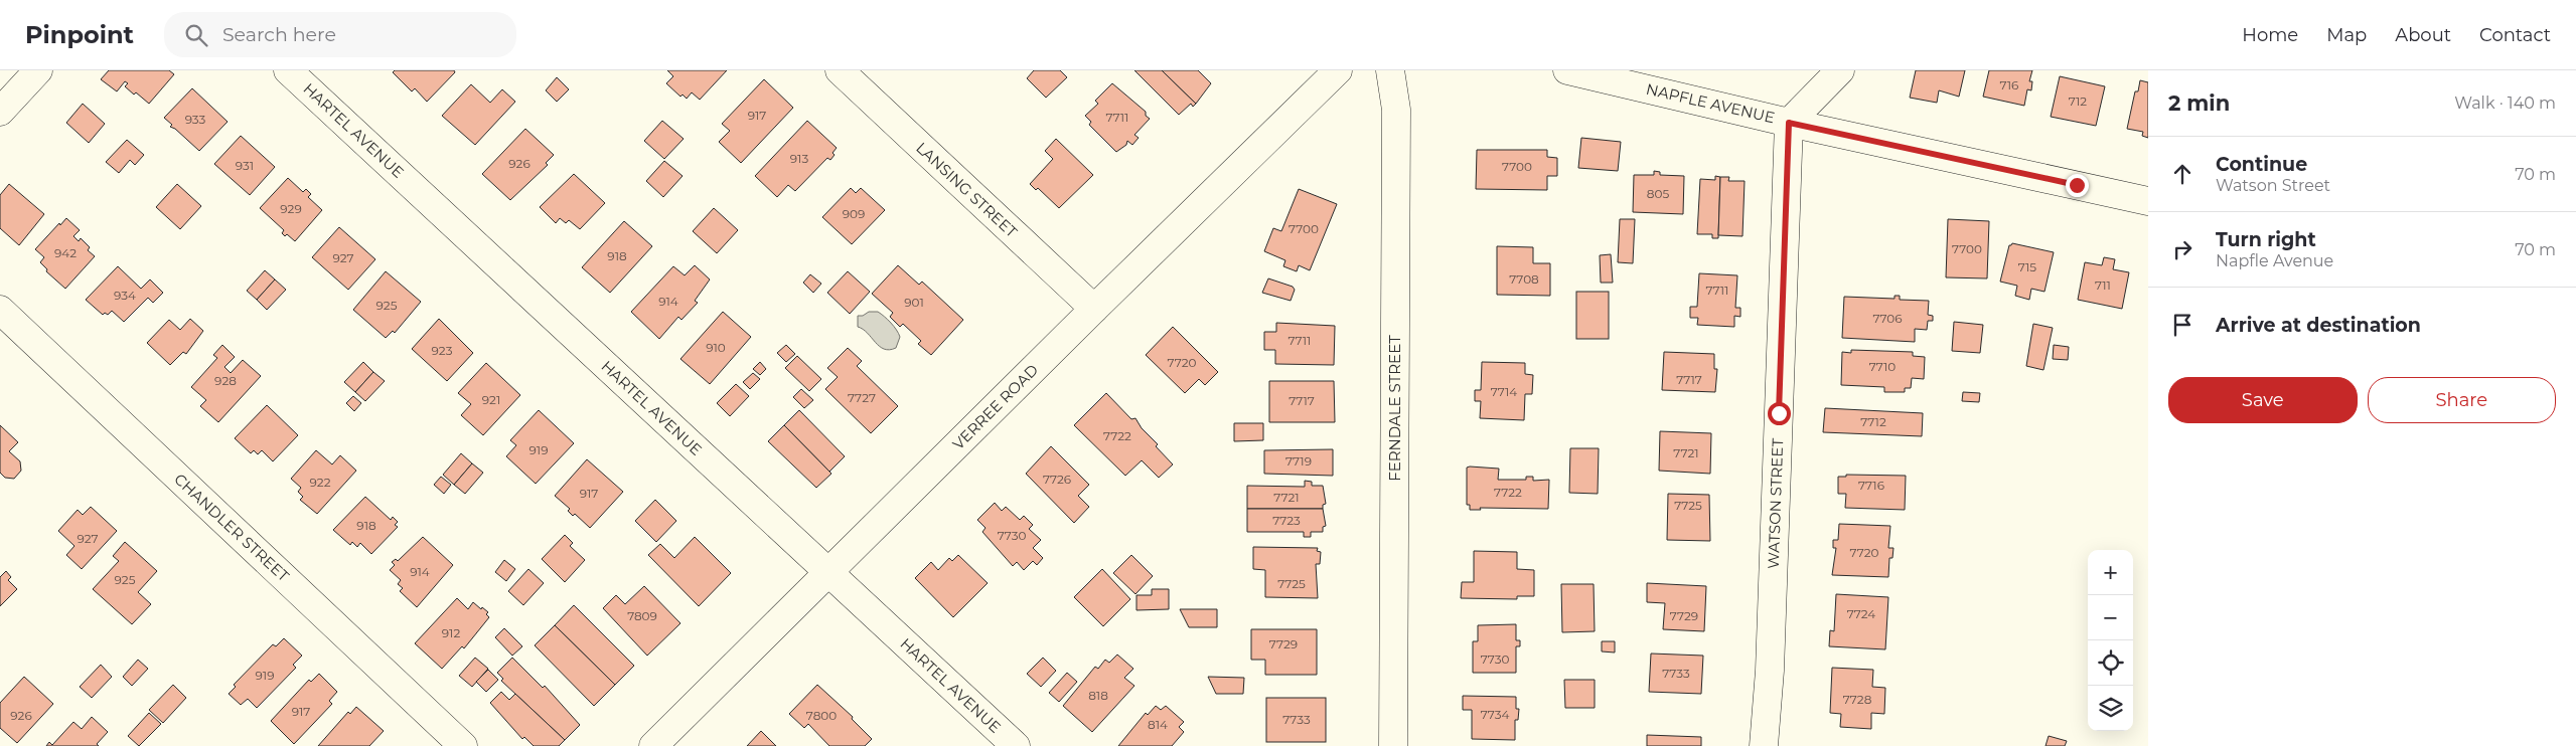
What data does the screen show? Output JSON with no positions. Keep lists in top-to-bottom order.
{
  "streets": {
    "street": [
      "NAPFLE AVENUE",
      "HARTEL AVENUE",
      "LANSING STREET",
      "VERREE ROAD",
      "FERNDALE STREET",
      "WATSON STREET",
      "CHANDLER STREET"
    ]
  },
  "crossings": [
    ["NAPFLE AVENUE", "WATSON STREET"],
    ["HARTEL AVENUE", "VERREE ROAD"],
    ["LANSING STREET", "VERREE ROAD"]
  ],
  "house_numbers": [
    "716",
    "712",
    "917",
    "7711",
    "933",
    "913",
    "926",
    "931",
    "7700",
    "805",
    "929",
    "909",
    "7700",
    "7700",
    "942",
    "918",
    "927",
    "715",
    "7708",
    "711",
    "7711",
    "934",
    "914",
    "901",
    "925",
    "7706",
    "7711",
    "910",
    "923",
    "7720",
    "7710",
    "7717",
    "928",
    "7714",
    "7727",
    "921",
    "7717",
    "7712",
    "7722",
    "919",
    "7721",
    "7719",
    "7726",
    "922",
    "7716",
    "7722",
    "917",
    "7721",
    "7725",
    "7723",
    "918",
    "7730",
    "927",
    "7720",
    "914",
    "925",
    "7725",
    "7724",
    "7809",
    "7729",
    "912",
    "7729",
    "7730",
    "7733",
    "919",
    "818",
    "7728",
    "917",
    "7734",
    "926",
    "7800",
    "7733",
    "814"
  ],
  "page": {
    "header": "Pinpoint",
    "search": "Search here",
    "nav": [
      "Home",
      "Map",
      "About",
      "Contact"
    ],
    "heading": ["2 min", "Walk · 140 m"],
    "list": [
      ["Continue", "Watson Street", "70 m"],
      ["Turn right", "Napfle Avenue", "70 m"],
      "Arrive at destination"
    ],
    "buttons": ["Save", "Share"],
    "map_buttons": ["+", "−"]
  }
}
